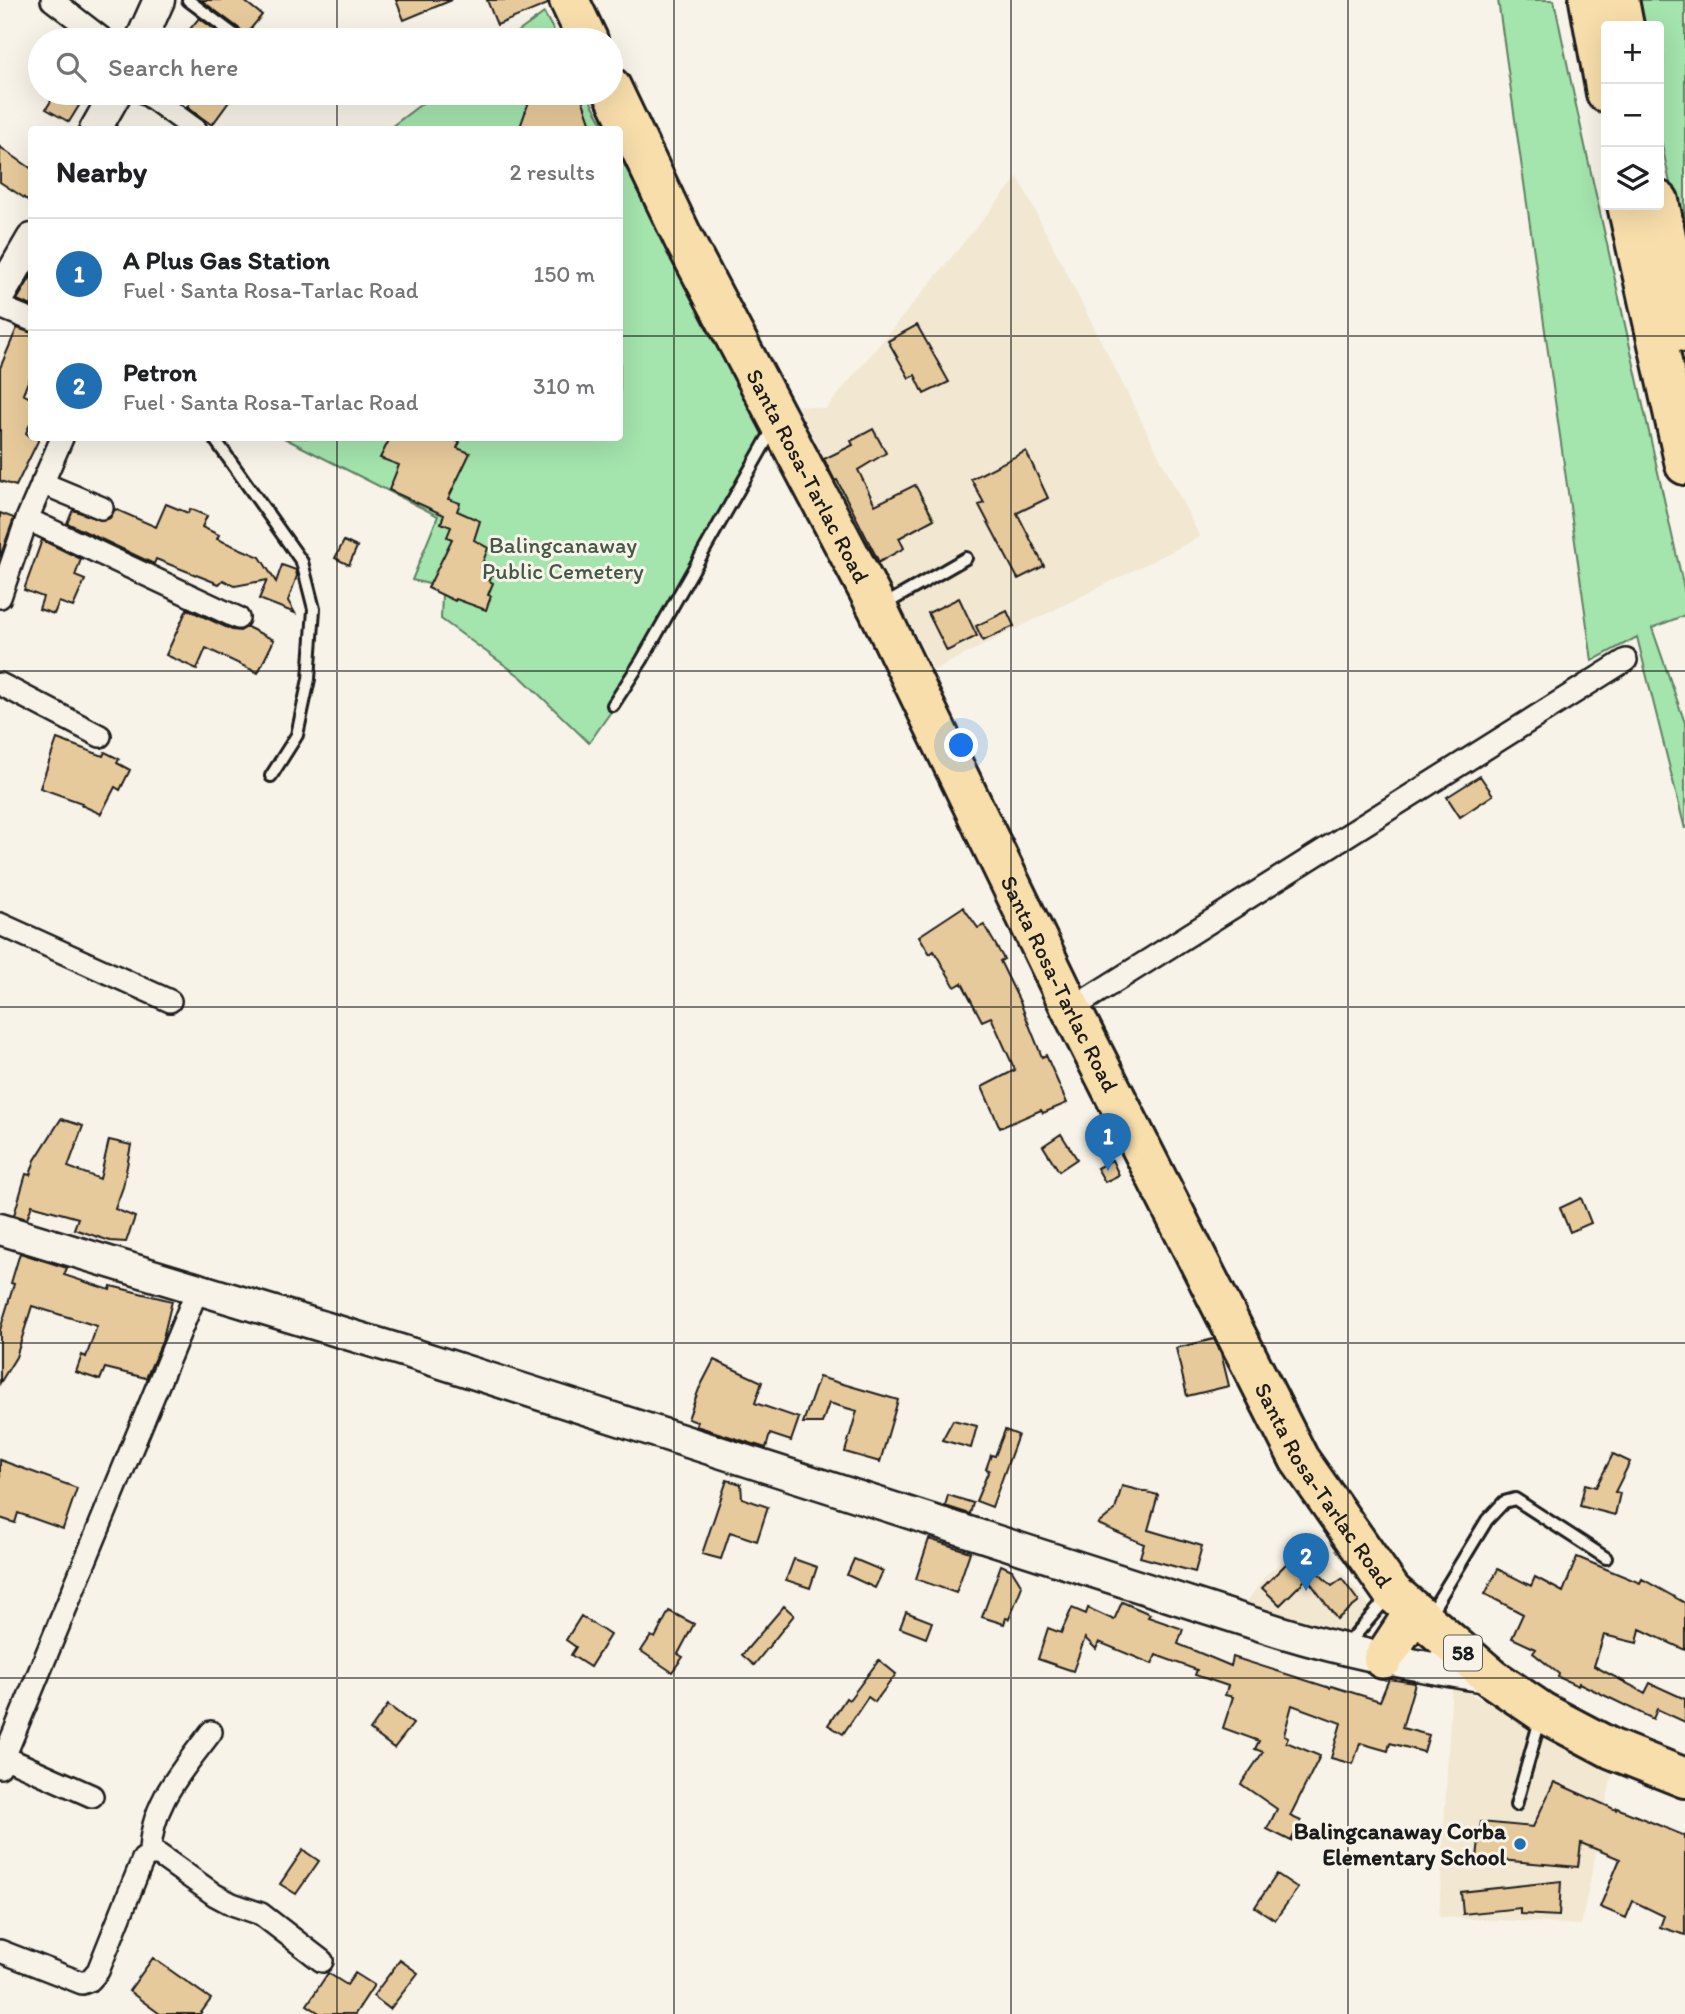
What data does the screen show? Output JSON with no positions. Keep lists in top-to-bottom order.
{
  "streets": {
    "highway": ["Santa Rosa-Tarlac Road", "58"]
  },
  "parks": ["Balingcanaway Public Cemetery"],
  "places": ["Balingcanaway Corba Elementary School"],
  "page": {
    "map_buttons": ["+", "−"],
    "search": "Search here",
    "heading": ["Nearby", "2 results"],
    "list": [
      {
        "mark": "1",
        "name": "A Plus Gas Station",
        "note": "Fuel · Santa Rosa-Tarlac Road",
        "value": "150 m"
      },
      {
        "mark": "2",
        "name": "Petron",
        "note": "Fuel · Santa Rosa-Tarlac Road",
        "value": "310 m"
      }
    ],
    "pins": ["1", "2"]
  }
}
